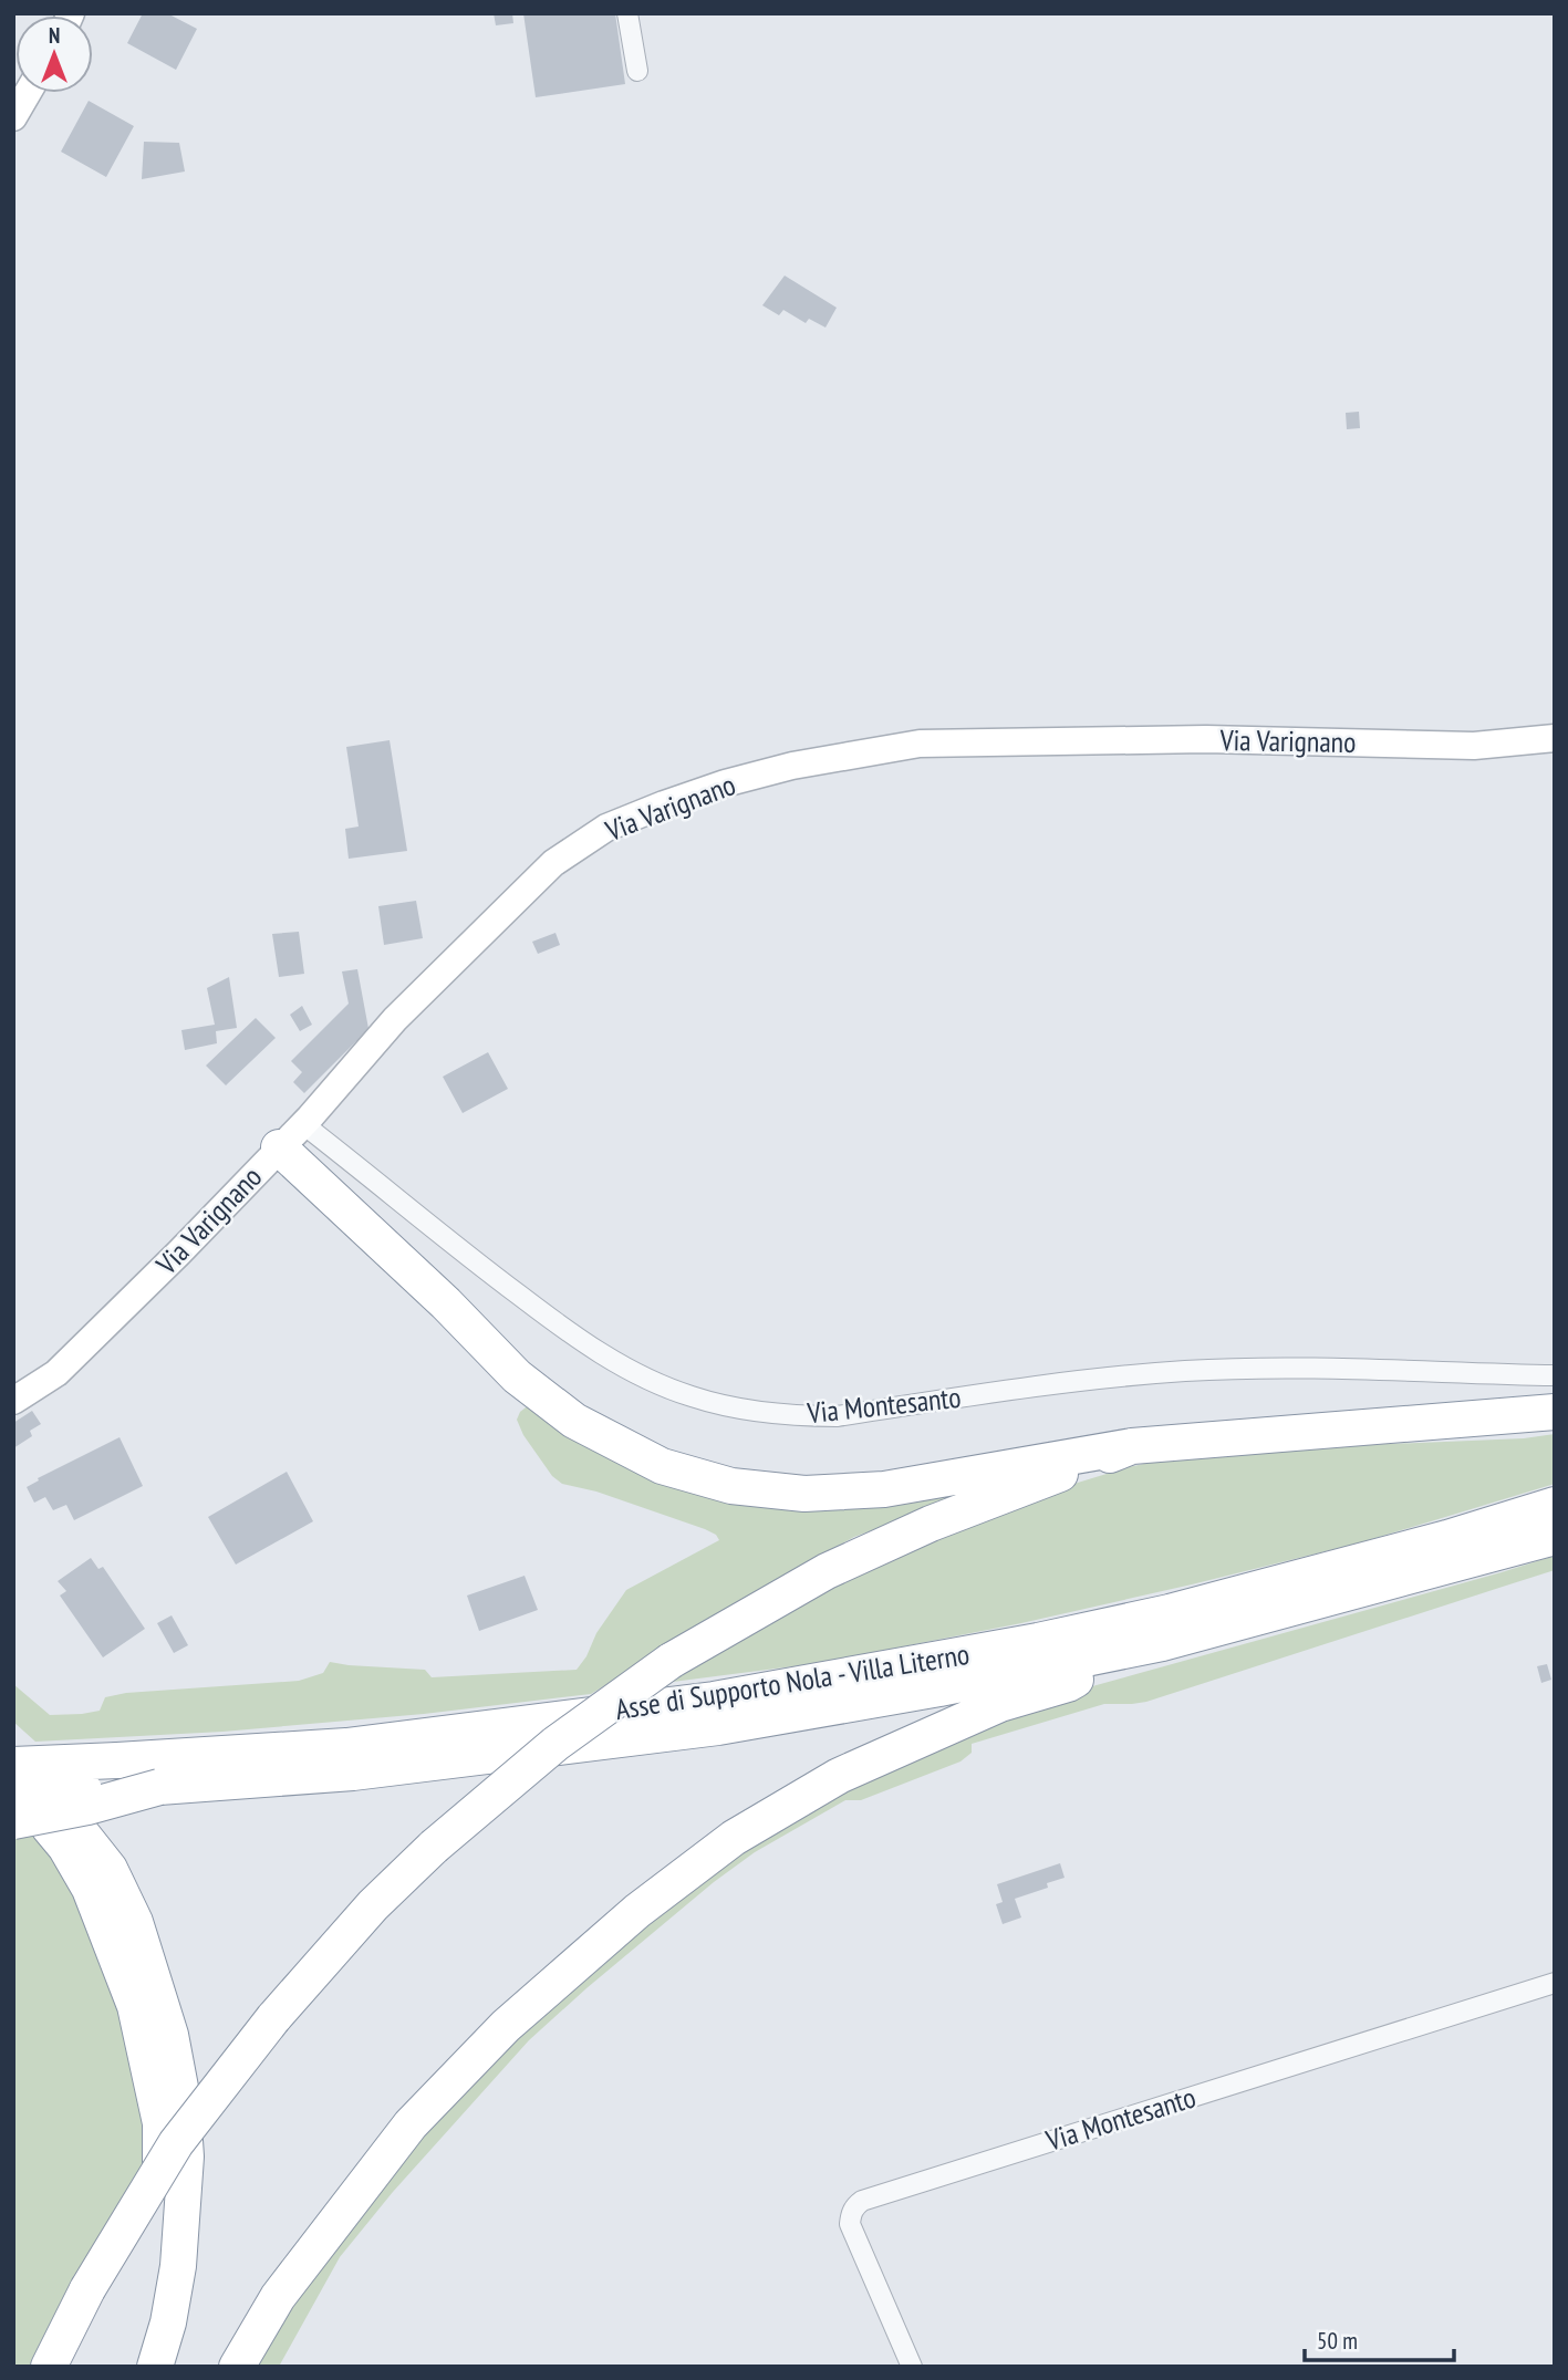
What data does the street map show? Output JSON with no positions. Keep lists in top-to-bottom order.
{
  "streets": {
    "highway": ["Asse di Supporto Nola - Villa Literno"],
    "street": ["Via Varignano", "Via Montesanto"]
  },
  "crossings": [
    ["Via Varignano", "Via Montesanto"]
  ],
  "scale_bar": "50 m",
  "north": "top"
}
